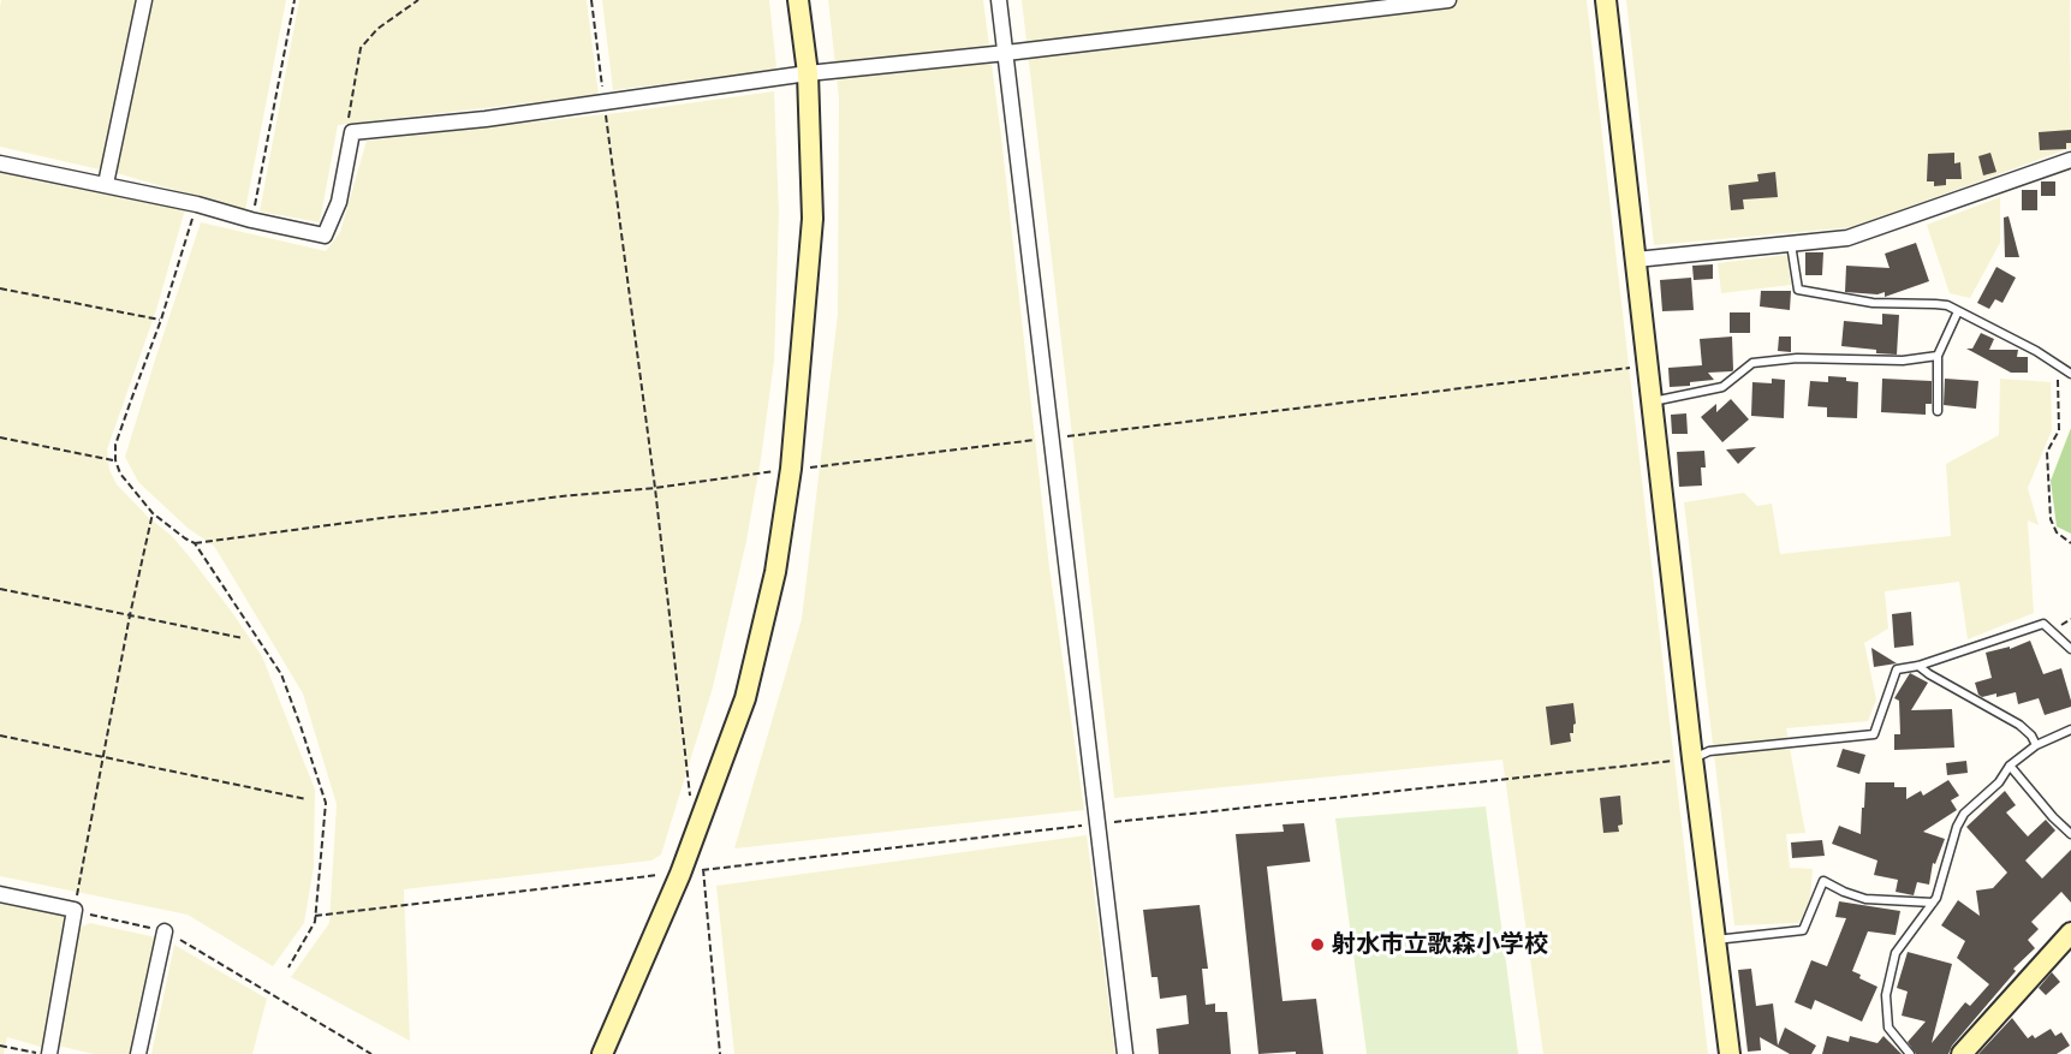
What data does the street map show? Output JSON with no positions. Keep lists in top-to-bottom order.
{
  "places": ["射水市立歌森小学校"]
}
